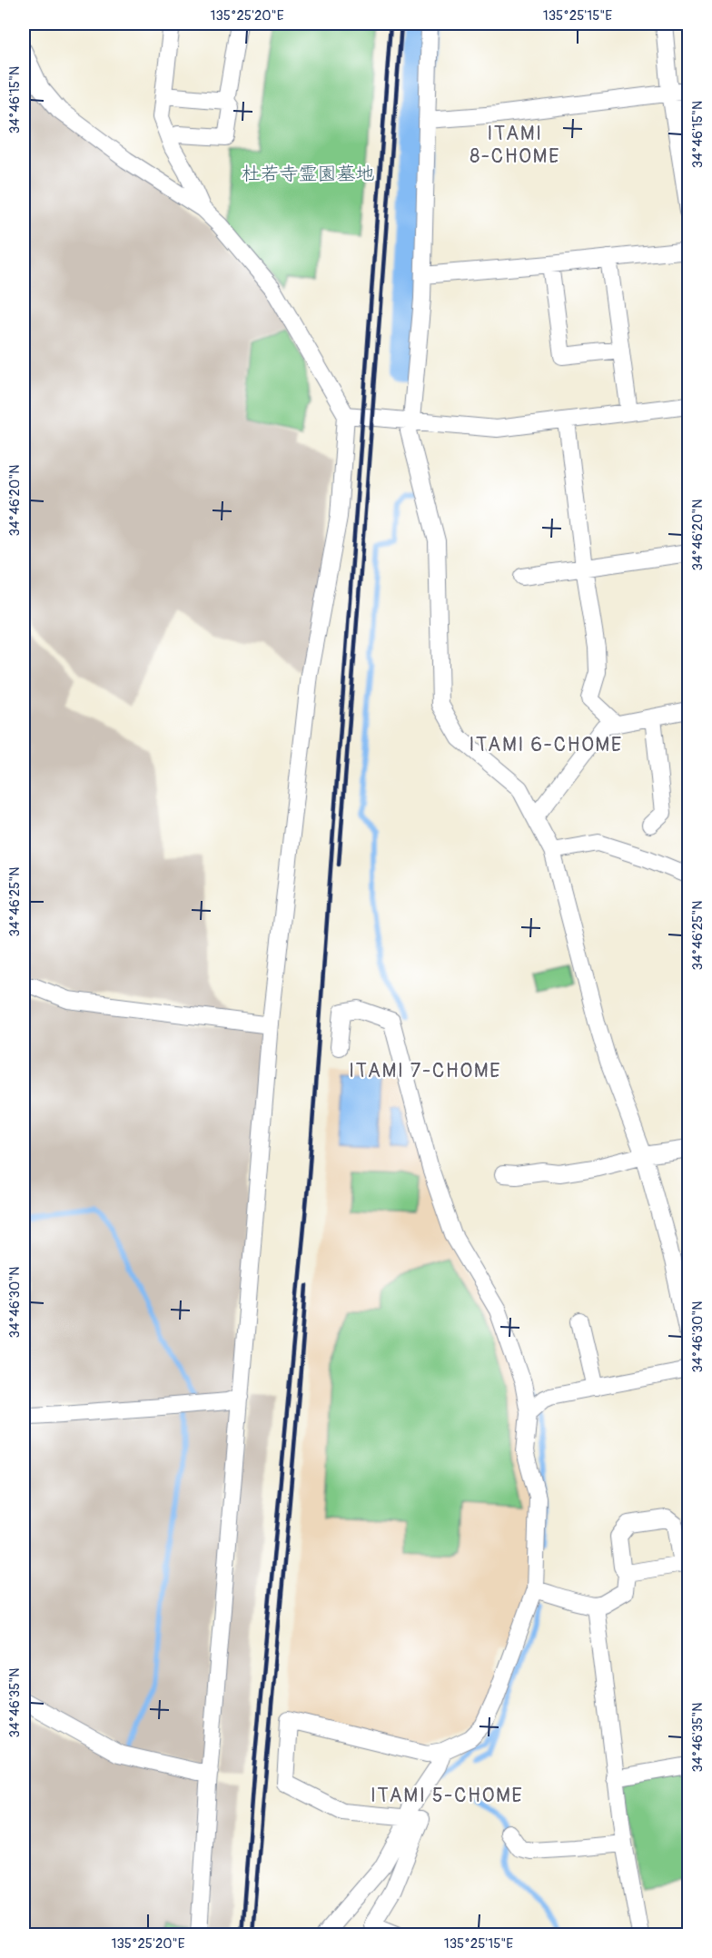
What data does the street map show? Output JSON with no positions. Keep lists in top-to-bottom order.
{
  "districts": [
    "ITAMI 8-CHOME",
    "ITAMI 6-CHOME",
    "ITAMI 7-CHOME",
    "ITAMI 5-CHOME"
  ],
  "parks": ["杜若寺霊園墓地"],
  "coordinates": [
    "135°25'20\"E",
    "135°25'15\"E",
    "34°46'15\"N",
    "34°46'20\"N",
    "34°46'25\"N",
    "34°46'30\"N",
    "34°46'35\"N"
  ]
}
